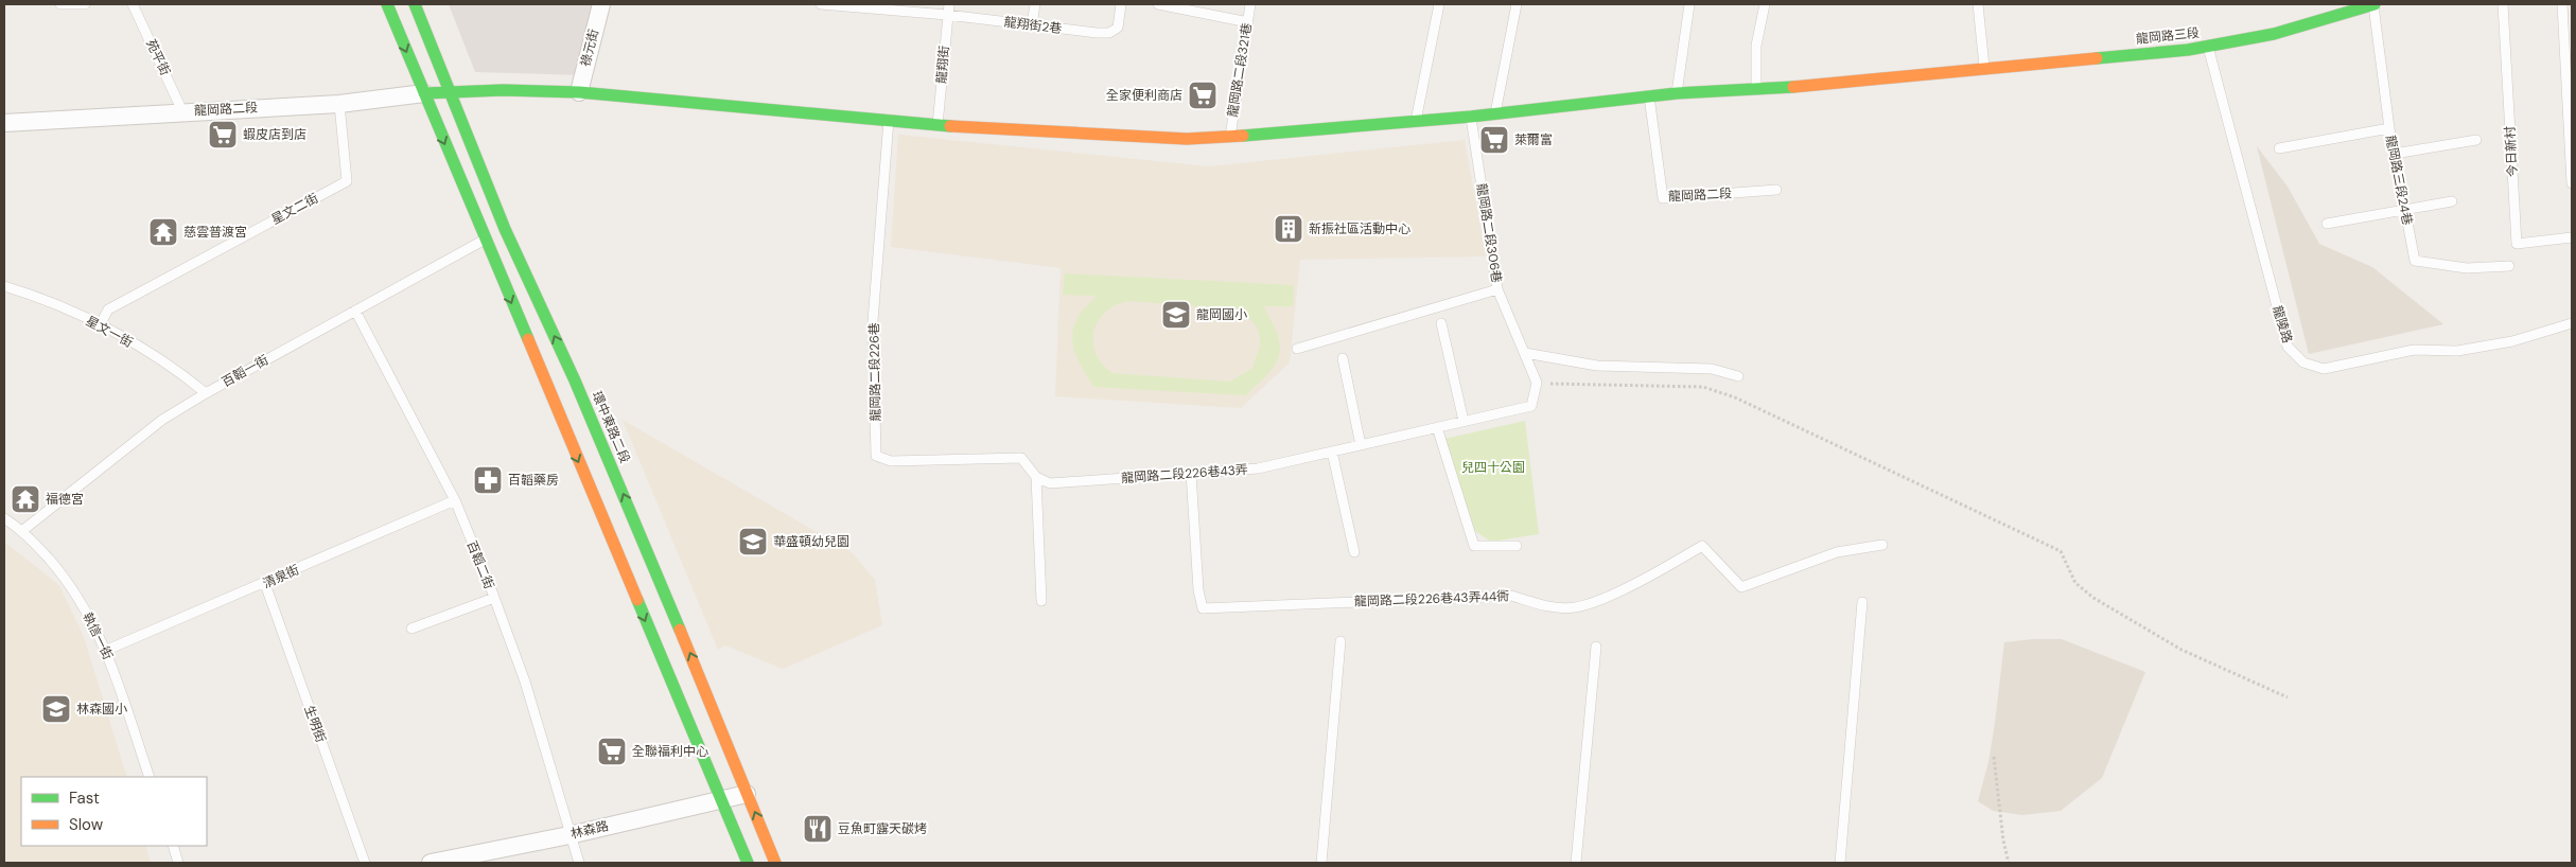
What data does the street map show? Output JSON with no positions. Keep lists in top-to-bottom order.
{
  "streets": {
    "main road": ["龍岡路三段", "龍岡路二段", "環中東路二段"],
    "street": ["祿元街", "林森路"],
    "lane": [
      "龍翔街2巷",
      "苑平街",
      "龍翔街",
      "龍岡路二段321巷",
      "今日新村",
      "龍岡路三段24巷",
      "星文二街",
      "龍岡路二段306巷",
      "龍陵路",
      "星文一街",
      "百韜一街",
      "龍岡路二段226巷",
      "龍岡路二段226巷43弄",
      "百韜二街",
      "清泉街",
      "龍岡路二段226巷43弄44衖",
      "執信一街",
      "生明街"
    ]
  },
  "crossings": [
    ["龍翔街2巷", "龍翔街"],
    ["龍岡路三段", "龍岡路二段321巷"],
    ["龍岡路三段", "龍岡路二段"],
    ["龍岡路三段", "龍岡路三段24巷"],
    ["龍岡路三段", "龍岡路二段306巷"],
    ["龍岡路三段", "龍陵路"],
    ["祿元街", "龍岡路二段"],
    ["苑平街", "龍岡路二段"],
    ["龍翔街", "龍岡路二段"],
    ["龍岡路二段321巷", "龍岡路二段"],
    ["龍岡路二段", "星文二街"],
    ["龍岡路二段", "龍岡路二段226巷"],
    ["龍岡路二段", "環中東路二段"],
    ["星文二街", "星文一街"],
    ["龍岡路二段306巷", "龍岡路二段226巷43弄"],
    ["星文一街", "百韜一街"],
    ["百韜一街", "百韜二街"],
    ["百韜一街", "執信一街"],
    ["龍岡路二段226巷", "龍岡路二段226巷43弄"],
    ["環中東路二段", "林森路"],
    ["龍岡路二段226巷43弄", "龍岡路二段226巷43弄44衖"],
    ["百韜二街", "清泉街"],
    ["百韜二街", "林森路"],
    ["清泉街", "執信一街"],
    ["清泉街", "生明街"]
  ],
  "parks": ["兒四十公園"],
  "places": {
    "supermarket": [
      "全家便利商店",
      "蝦皮店到店",
      "萊爾富",
      "全聯福利中心"
    ],
    "building": ["新振社區活動中心"],
    "temple": ["慈雲普渡宮", "福德宮"],
    "school or university": ["龍岡國小", "華盛頓幼兒園", "林森國小"],
    "pharmacy": ["百韜藥房"],
    "restaurant": ["豆魚町露天碳烤"]
  },
  "legend": ["Fast", "Slow"]
}
